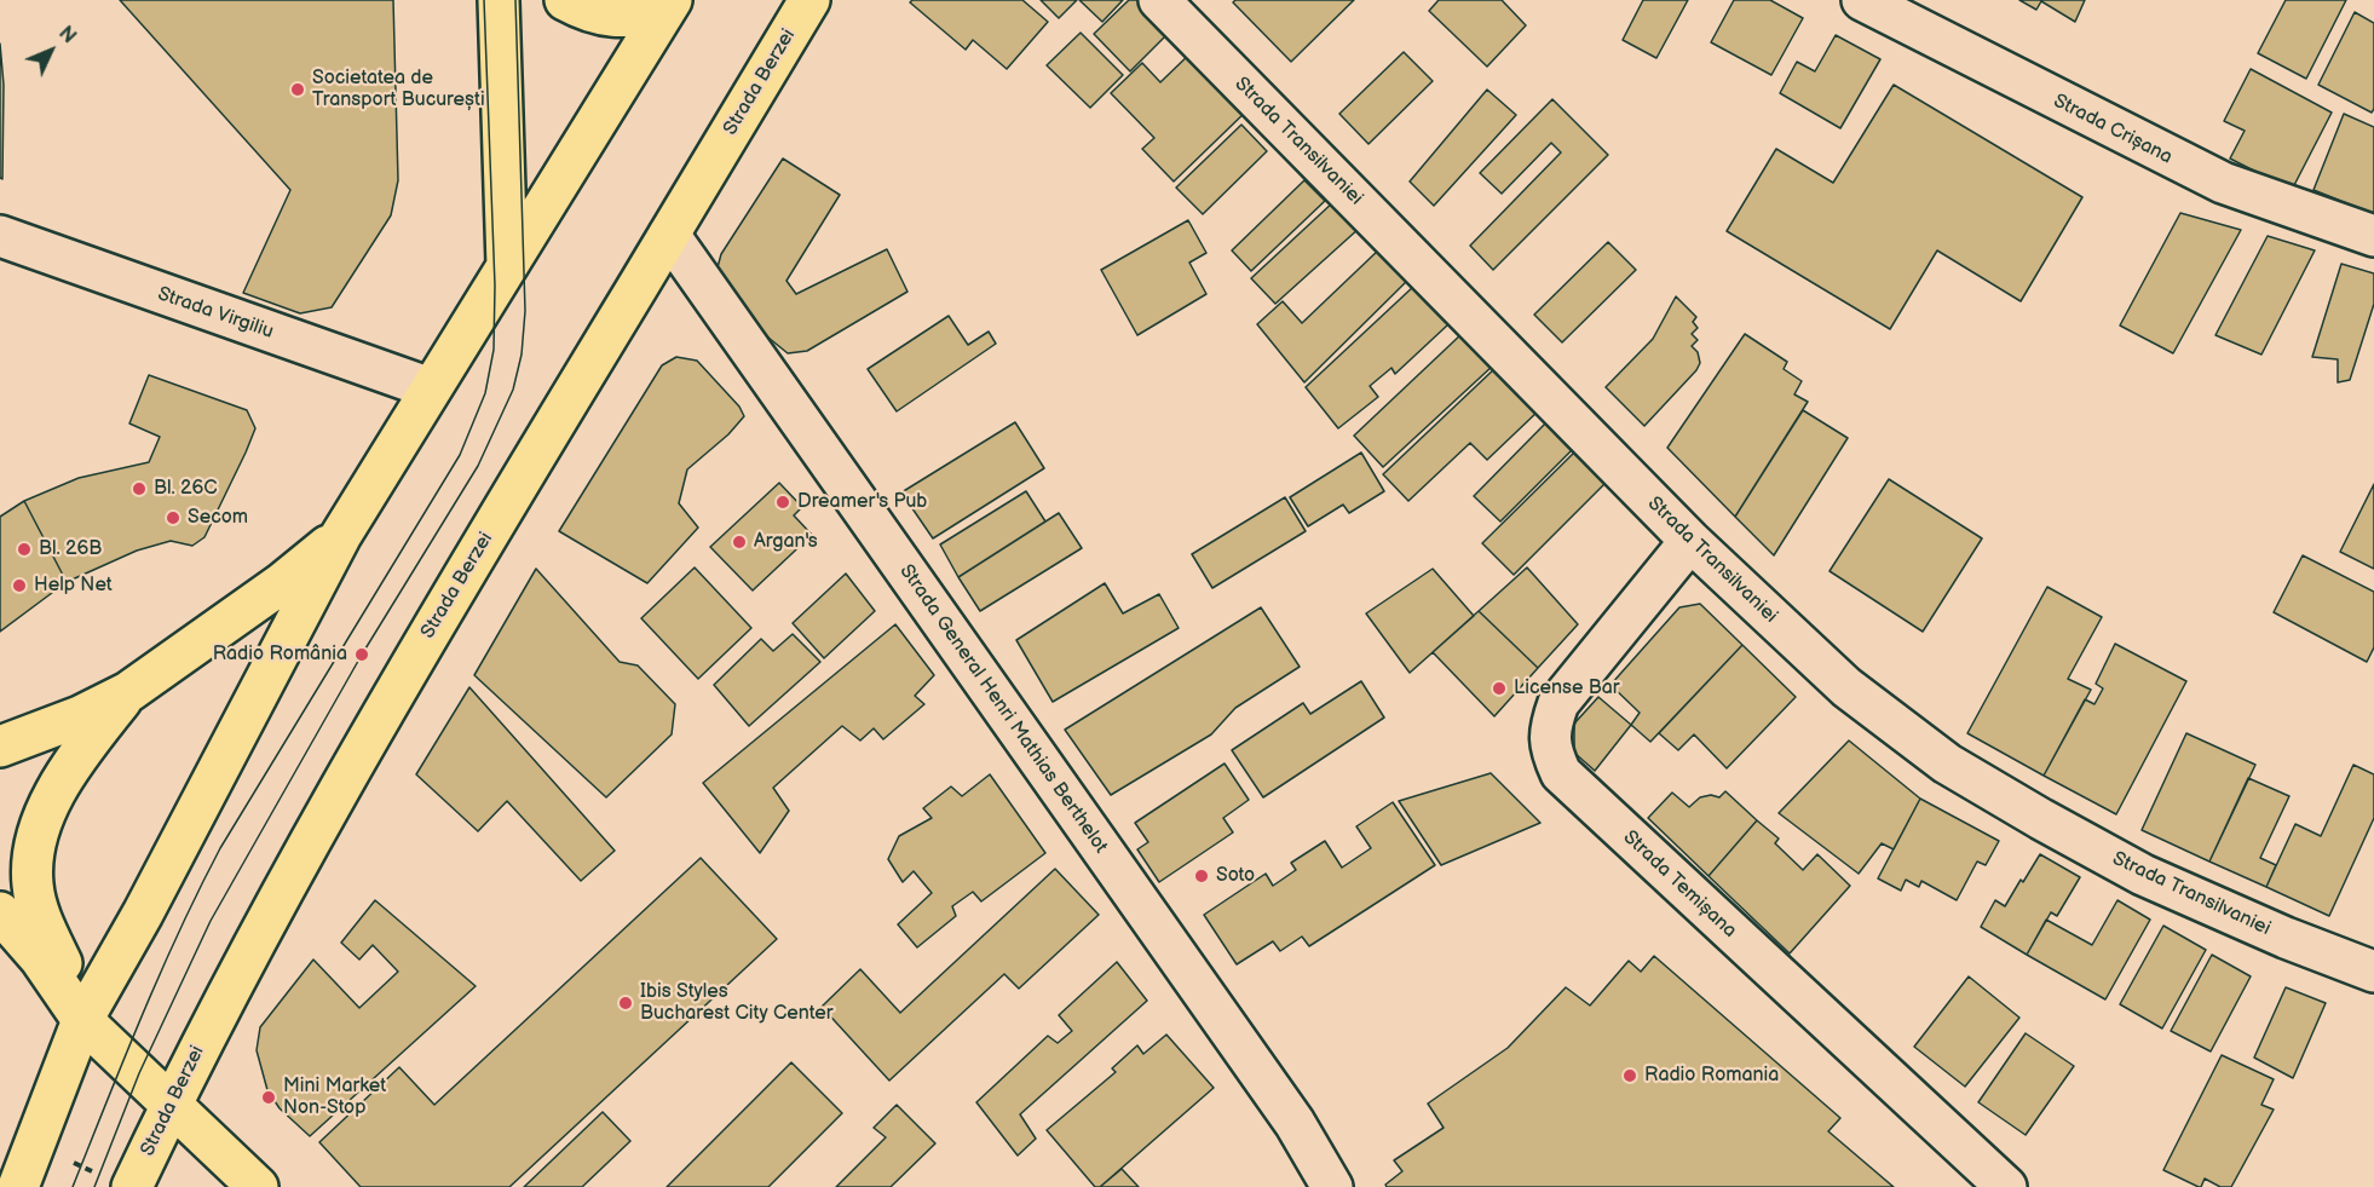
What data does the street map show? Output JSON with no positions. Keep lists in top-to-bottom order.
{
  "streets": {
    "main road": ["Strada Berzei"],
    "street": [
      "Strada Crișana",
      "Strada Transilvaniei",
      "Strada Virgiliu",
      "Strada General Henri Mathias Berthelot",
      "Strada Temișana"
    ]
  },
  "crossings": [
    ["Strada Berzei", "Strada General Henri Mathias Berthelot"],
    ["Strada Transilvaniei", "Strada Temișana"]
  ],
  "places": [
    "Societatea de Transport București",
    "Bl. 26C",
    "Dreamer's Pub",
    "Secom",
    "Argan's",
    "Bl. 26B",
    "Help Net",
    "Radio România",
    "License Bar",
    "Soto",
    "Ibis Styles Bucharest City Center",
    "Radio Romania",
    "Mini Market Non-Stop"
  ],
  "north": "top right"
}
